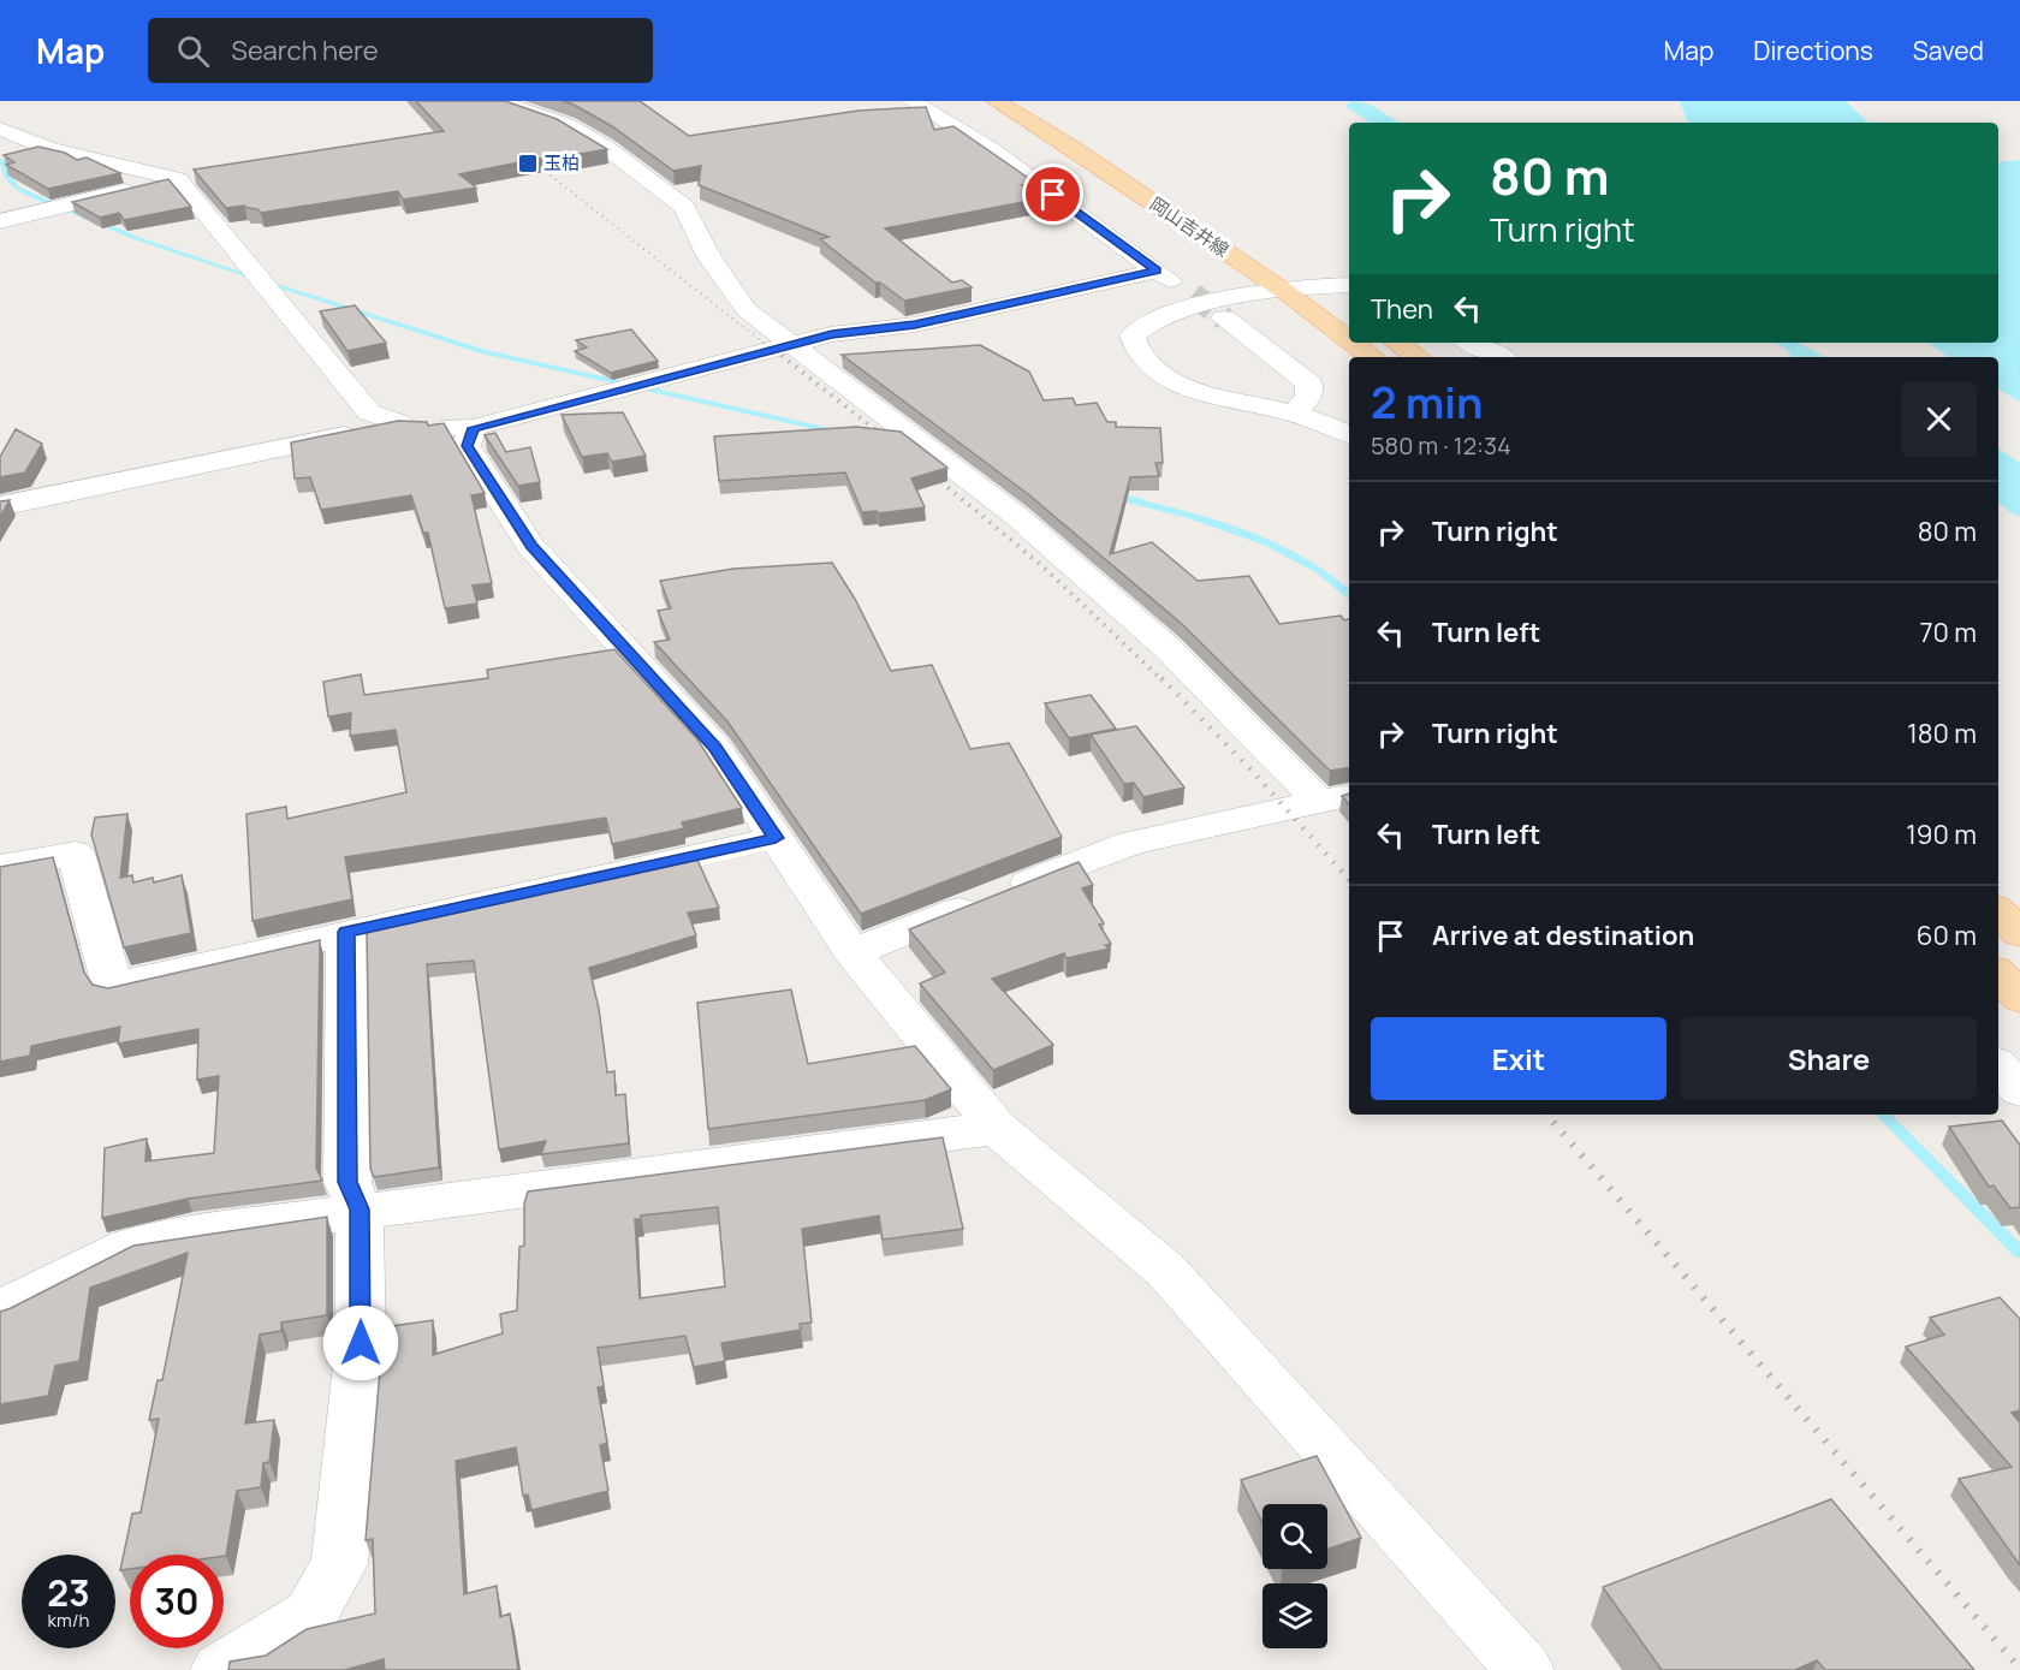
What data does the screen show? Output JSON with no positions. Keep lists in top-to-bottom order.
{
  "streets": {
    "main road": ["岡山吉井線"]
  },
  "places": {
    "transit": ["玉柏"]
  },
  "page": {
    "header": "Map",
    "search": "Search here",
    "nav": ["Map", "Directions", "Saved"],
    "turn": ["80 m", "Turn right"],
    "then": "Then",
    "heading": ["2 min", "580 m · 12:34"],
    "list": [
      {
        "name": "Turn right",
        "value": "80 m"
      },
      {
        "name": "Turn left",
        "value": "70 m"
      },
      {
        "name": "Turn right",
        "value": "180 m"
      },
      {
        "name": "Turn left",
        "value": "190 m"
      },
      {
        "name": "Arrive at destination",
        "value": "60 m"
      }
    ],
    "buttons": ["Exit", "Share"],
    "speed": "23 km/h",
    "limit": "30"
  }
}
